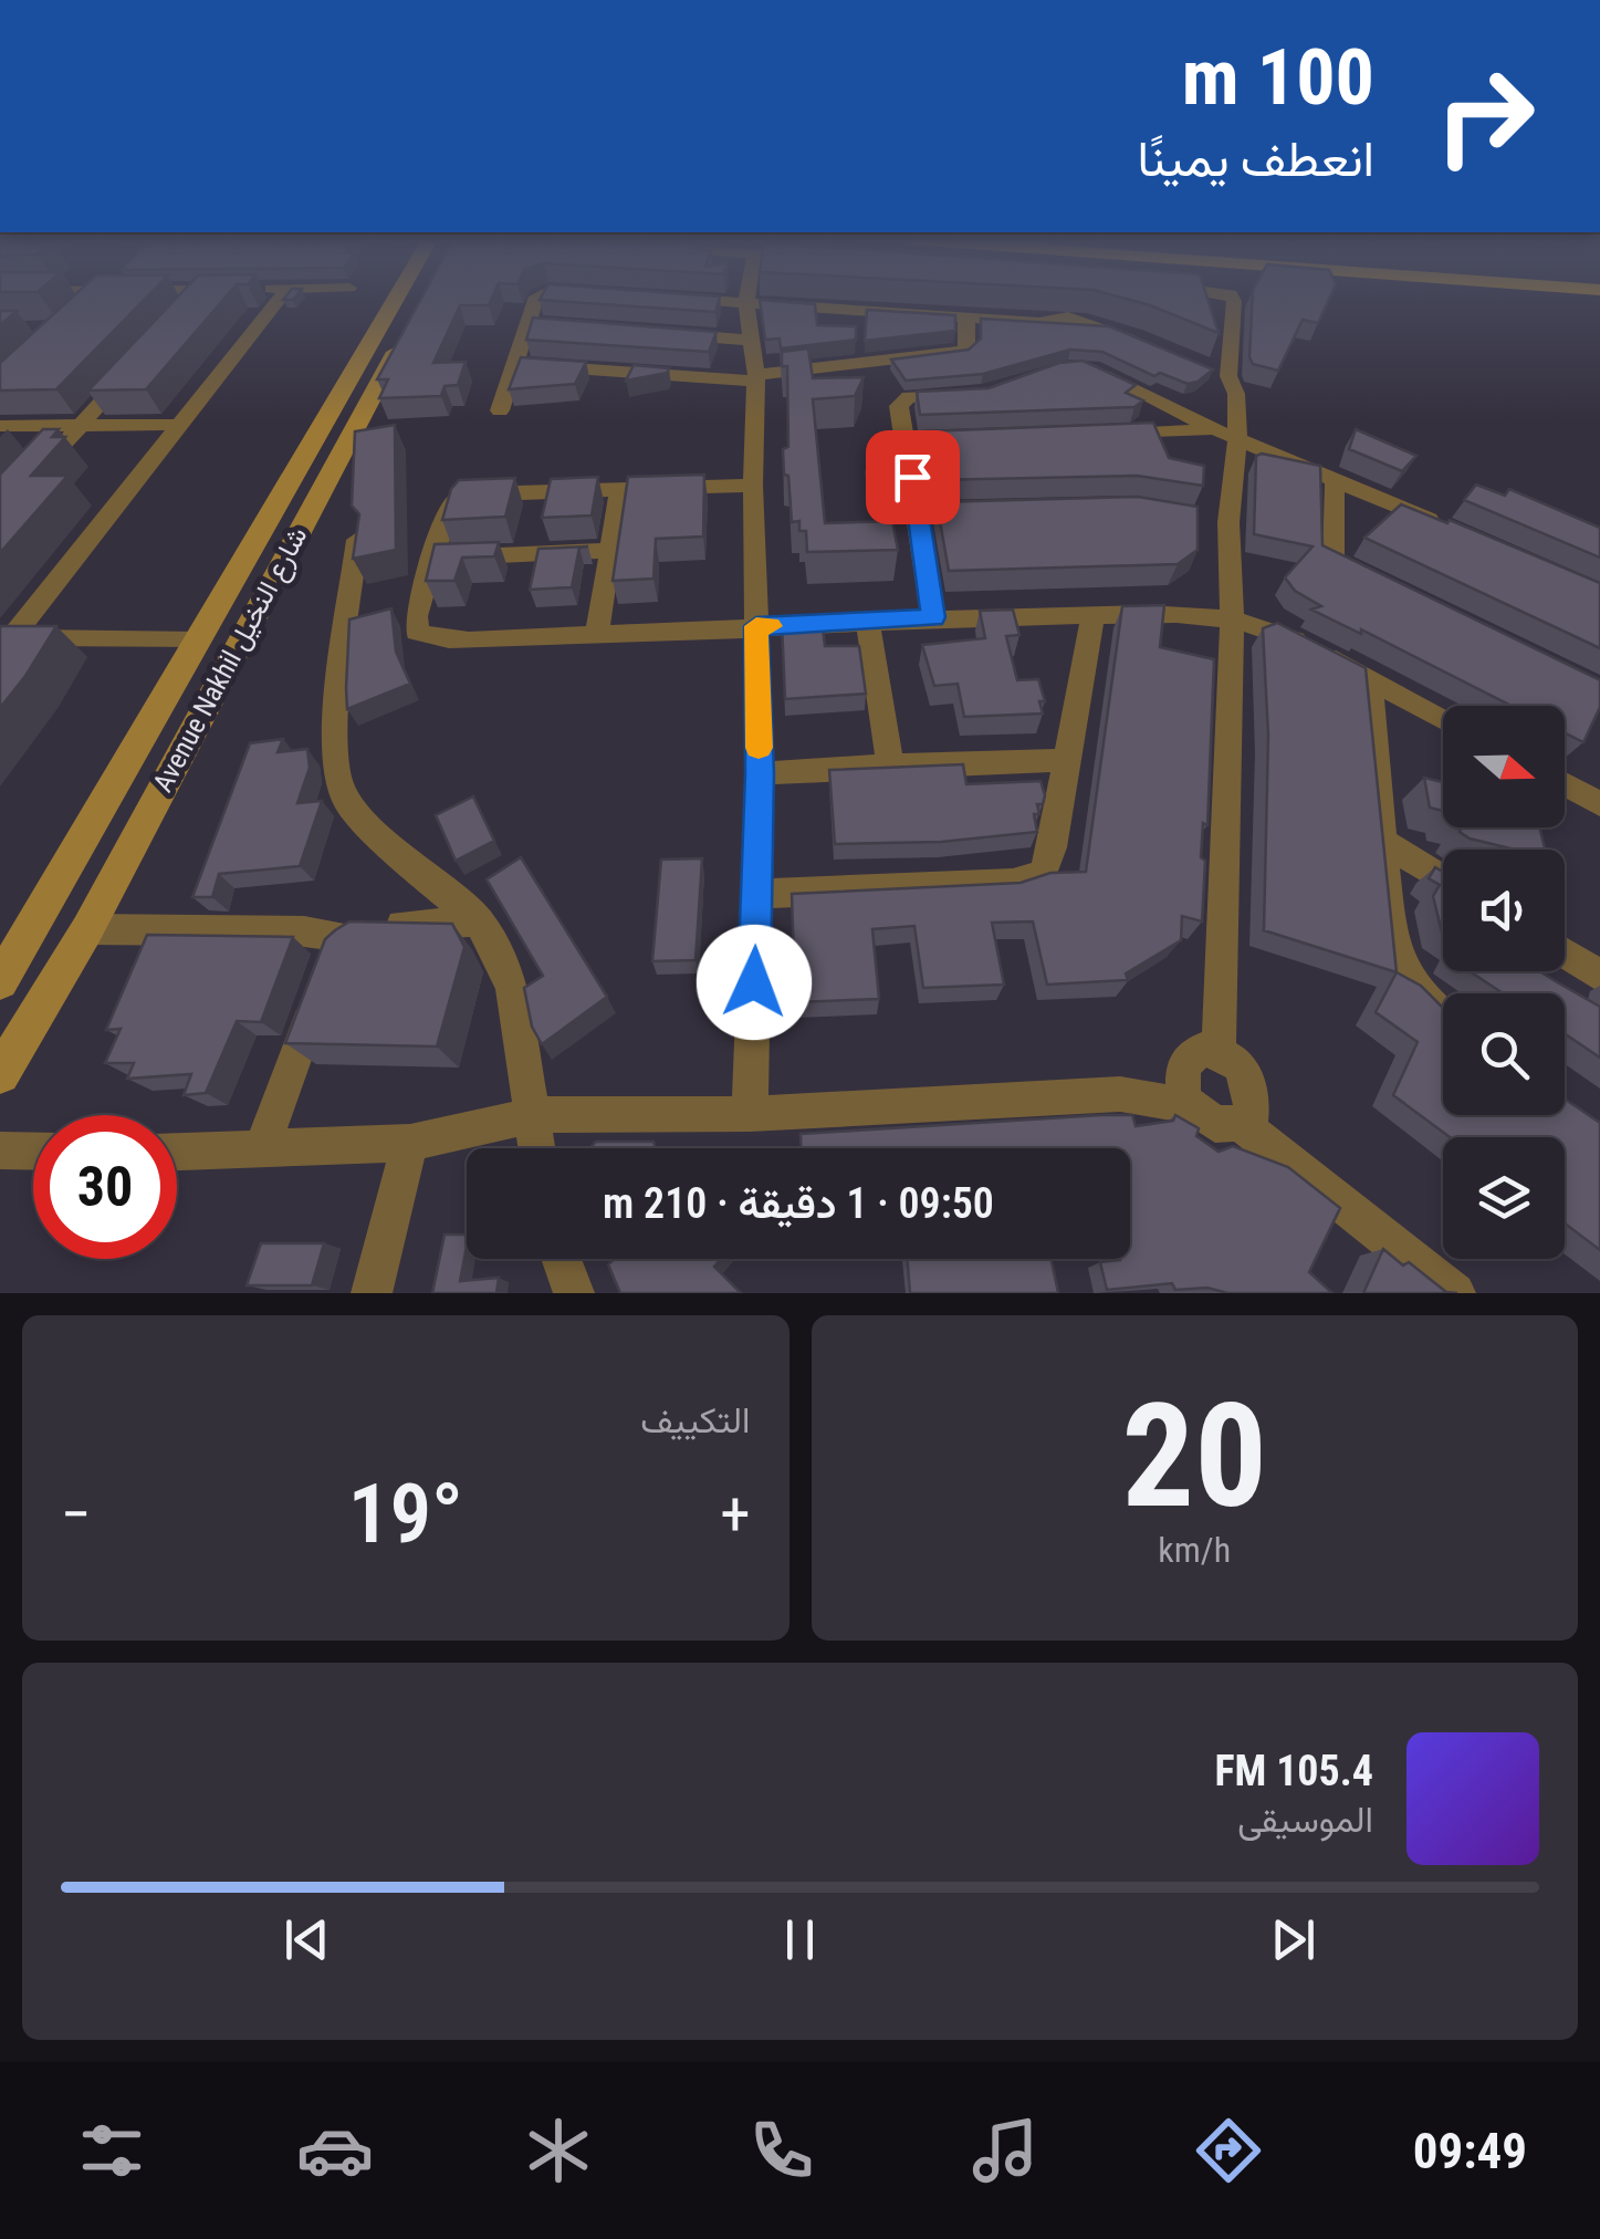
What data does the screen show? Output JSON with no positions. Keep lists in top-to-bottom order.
{
  "streets": {
    "street": ["Avenue Nakhil شارع النخيل"]
  },
  "north": "right",
  "page": {
    "turn": ["100 m", "انعطف يمينًا"],
    "limit": "30",
    "trip": "09:50 · 1 دقيقة · 210 m",
    "tile": [
      ["20", "km/h"],
      "التكييف"
    ],
    "heat": ["−", "19°", "+"],
    "song": ["105.4 FM", "الموسيقى"],
    "tabs": "09:49"
  }
}
